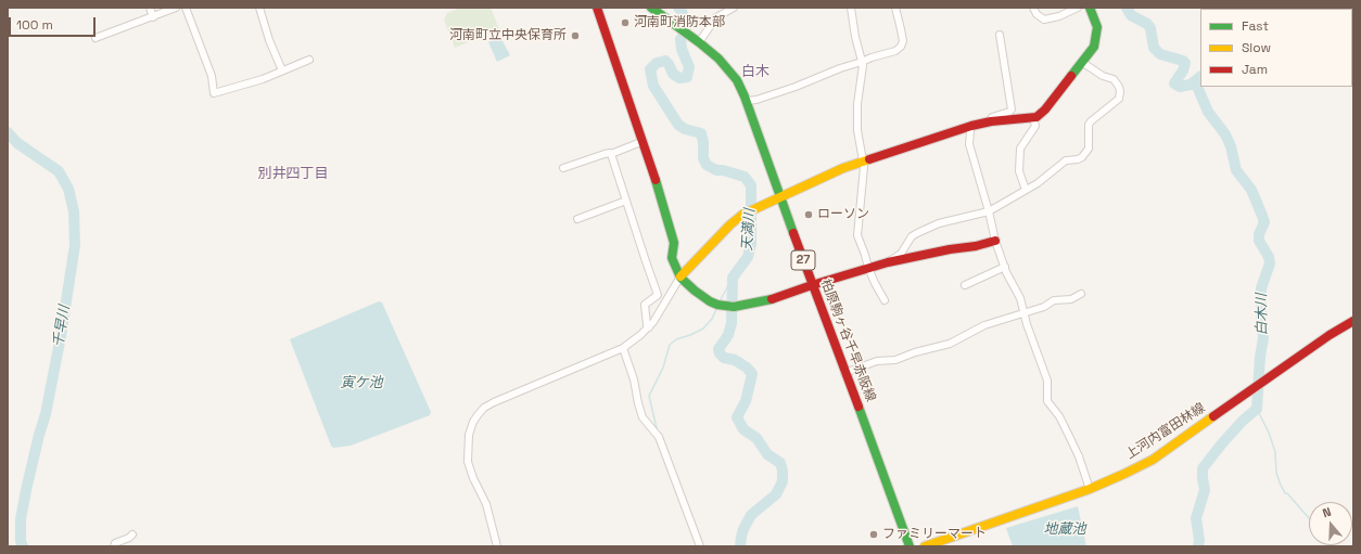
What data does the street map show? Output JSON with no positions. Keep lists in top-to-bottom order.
{
  "streets": {
    "street": ["27", "柏原駒ヶ谷千早赤阪線", "上河内富田林線"]
  },
  "districts": ["白木", "別井四丁目"],
  "water": [
    "天満川",
    "白木川",
    "千早川",
    "寅ケ池",
    "地蔵池"
  ],
  "places": [
    "河南町消防本部",
    "河南町立中央保育所",
    "ローソン",
    "ファミリーマート"
  ],
  "legend": ["Fast", "Slow", "Jam"],
  "scale_bar": "100 m",
  "north": "top"
}
